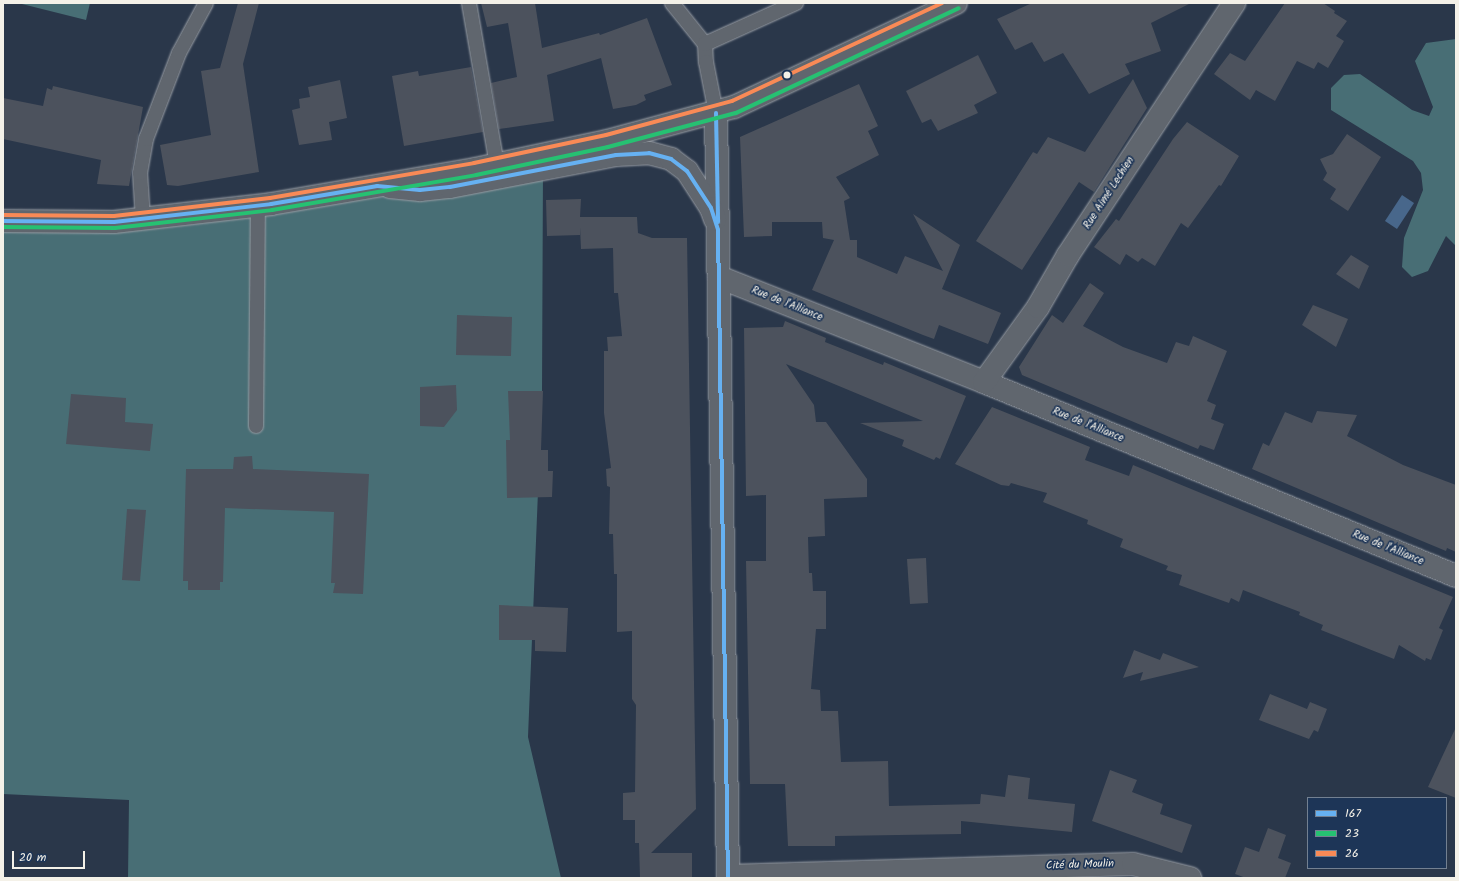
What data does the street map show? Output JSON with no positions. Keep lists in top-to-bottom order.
{
  "streets": {
    "main road": ["Rue Aimé Lechien", "Rue de l'Alliance", "Cité du Moulin"]
  },
  "crossings": [
    ["Rue Aimé Lechien", "Rue de l'Alliance"]
  ],
  "lines": ["transit line 26", "transit line 23", "transit line 167"],
  "legend": ["167", "23", "26"],
  "scale_bar": "20 m"
}
